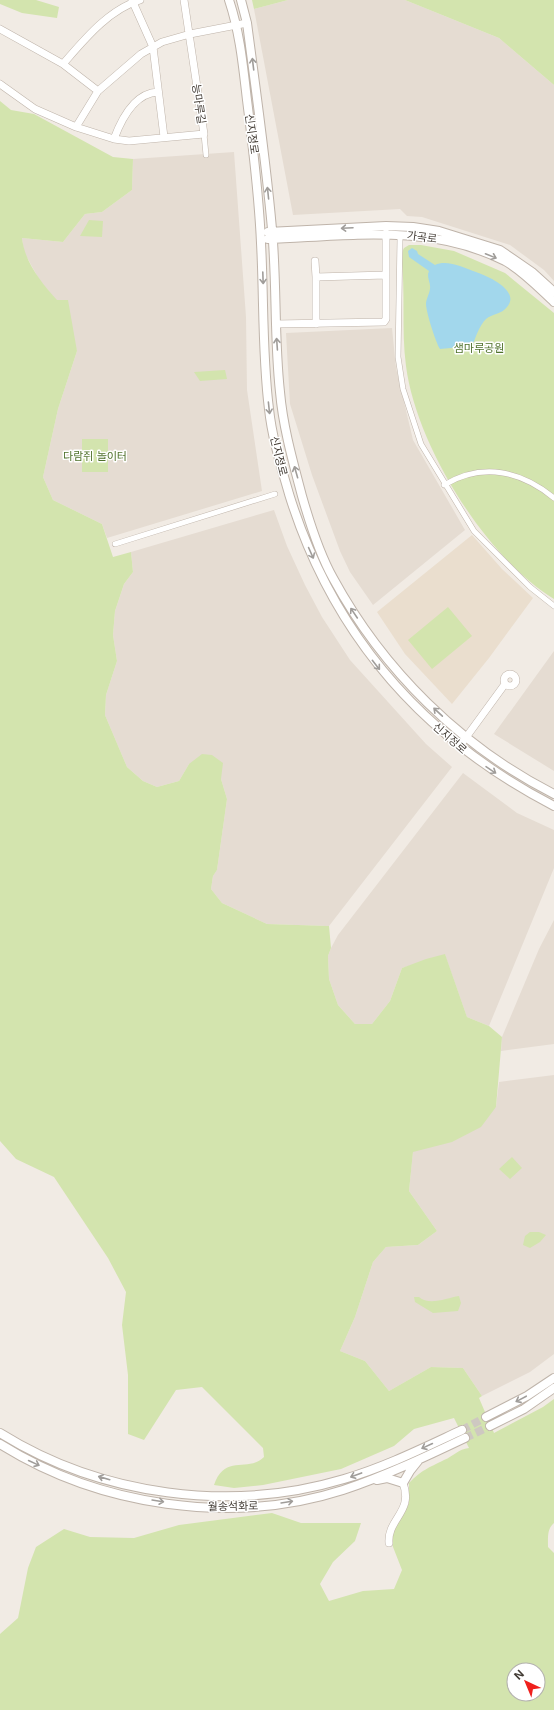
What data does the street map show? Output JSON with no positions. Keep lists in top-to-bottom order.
{
  "streets": {
    "street": [
      "능마루길",
      "신지정로",
      "가곡로",
      "월송석화로"
    ]
  },
  "crossings": [
    ["신지정로", "가곡로"]
  ],
  "parks": ["샘마루공원", "다람쥐 놀이터"],
  "north": "top left"
}
